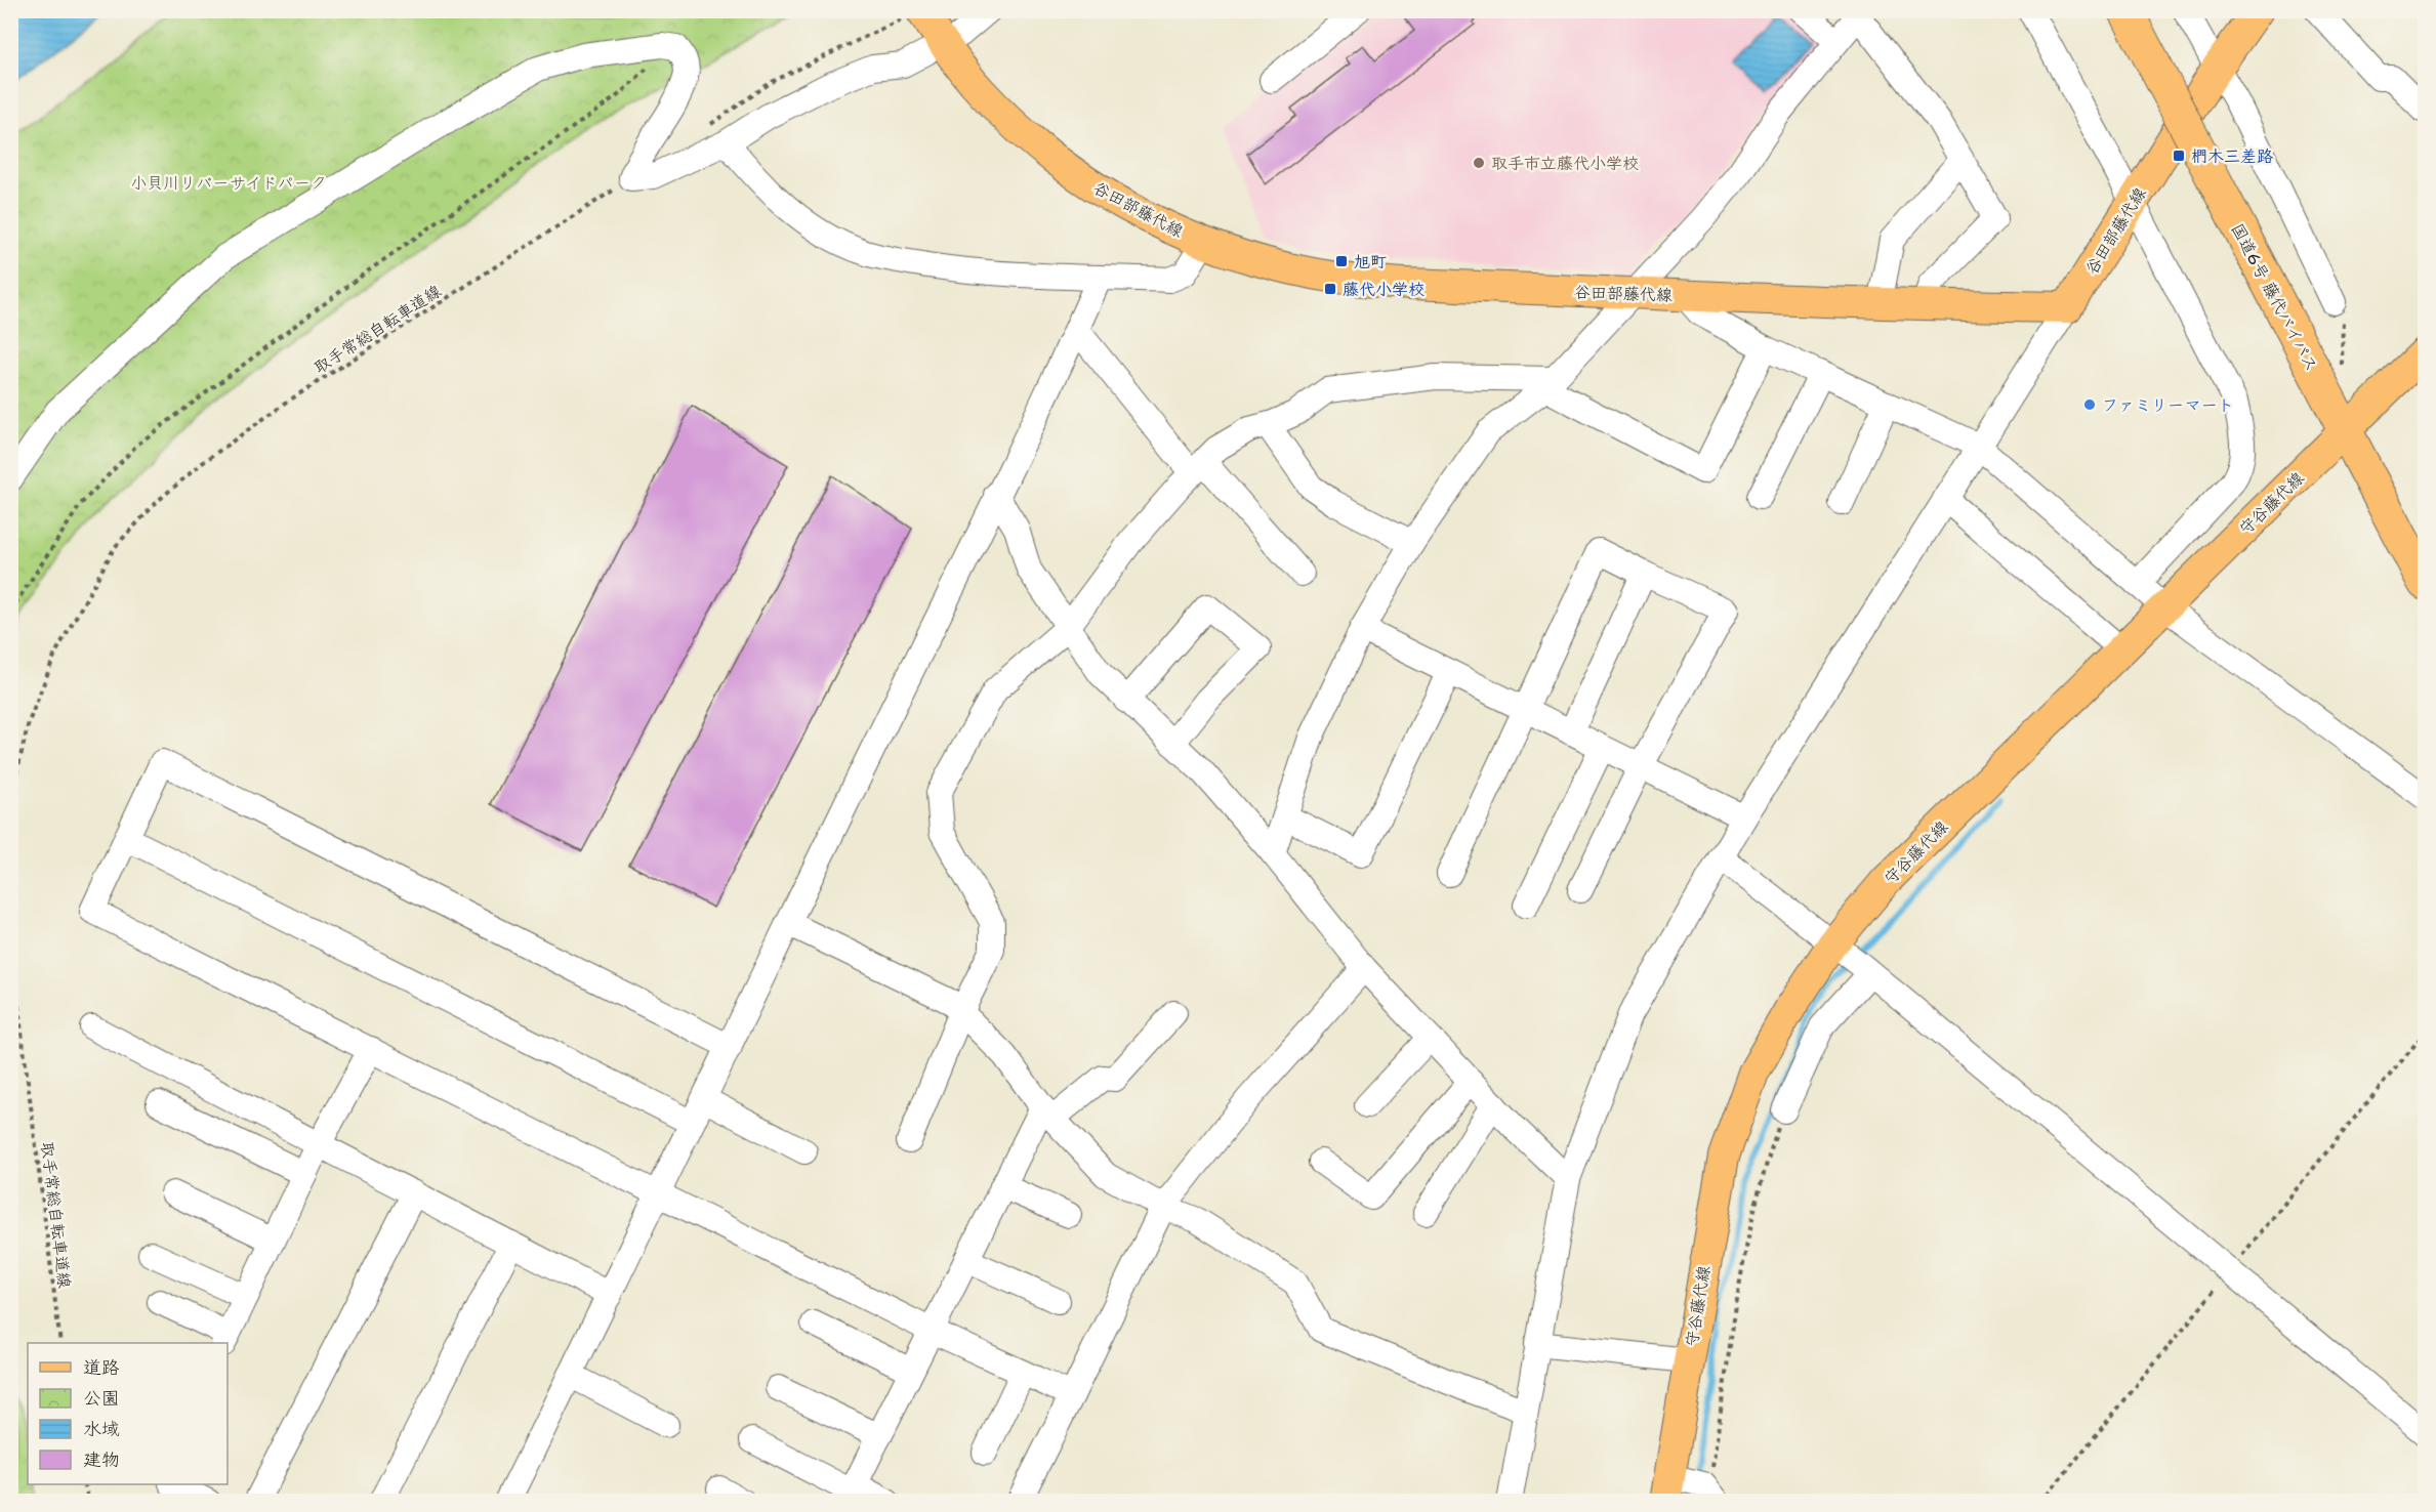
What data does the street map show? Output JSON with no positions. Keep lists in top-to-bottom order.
{
  "streets": {
    "highway": ["国道6号 藤代バイパス"],
    "main road": ["谷田部藤代線", "守谷藤代線"],
    "path": ["取手常総自転車道線"]
  },
  "crossings": [
    ["国道6号 藤代バイパス", "守谷藤代線"]
  ],
  "parks": ["小貝川リバーサイドパーク"],
  "places": {
    "transit": ["椚木三差路", "旭町", "藤代小学校"],
    "other": ["取手市立藤代小学校", "ファミリーマート"]
  },
  "legend": [
    "道路",
    "公園",
    "水域",
    "建物"
  ]
}
